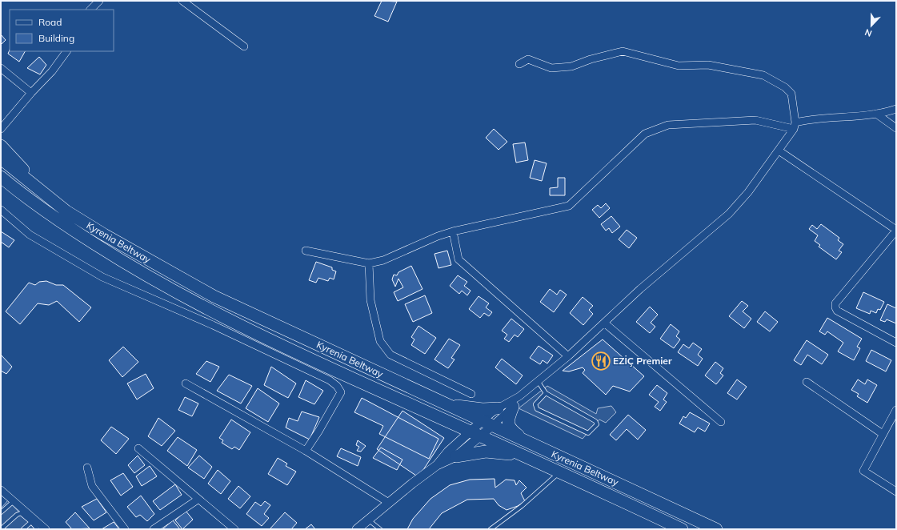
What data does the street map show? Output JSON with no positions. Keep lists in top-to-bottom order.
{
  "streets": {
    "highway": ["Kyrenia Beltway"]
  },
  "places": {
    "restaurant": ["EZİÇ Premier"]
  },
  "legend": ["Road", "Building"],
  "north": "bottom"
}
